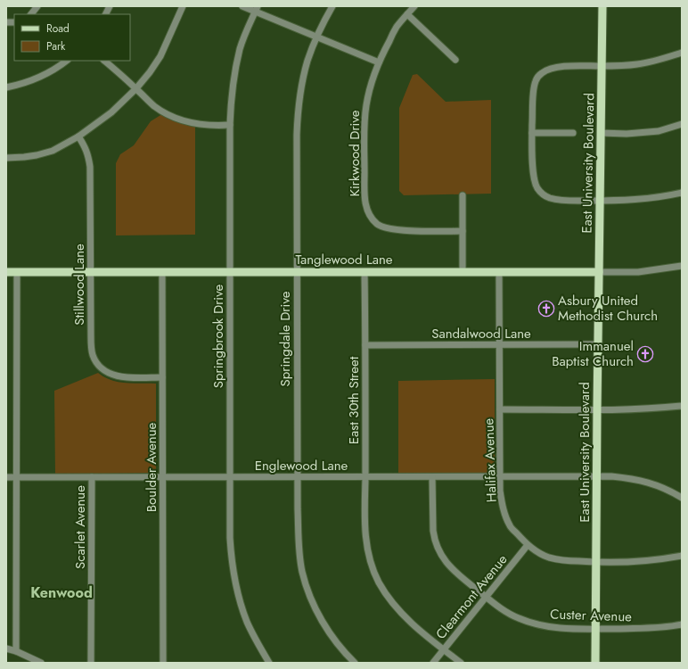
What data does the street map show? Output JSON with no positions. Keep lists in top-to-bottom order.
{
  "streets": {
    "main road": ["East University Boulevard", "Tanglewood Lane"],
    "street": [
      "Kirkwood Drive",
      "Stillwood Lane",
      "Sandalwood Lane",
      "Springbrook Drive",
      "Springdale Drive",
      "East 30th Street",
      "Halifax Avenue",
      "Englewood Lane",
      "Boulder Avenue",
      "Scarlet Avenue",
      "Clearmont Avenue",
      "Custer Avenue"
    ]
  },
  "crossings": [
    ["East University Boulevard", "Tanglewood Lane"],
    ["East University Boulevard", "Sandalwood Lane"],
    ["East University Boulevard", "Halifax Avenue"],
    ["East University Boulevard", "Englewood Lane"],
    ["East University Boulevard", "Custer Avenue"],
    ["Tanglewood Lane", "Stillwood Lane"],
    ["Tanglewood Lane", "Springbrook Drive"],
    ["Tanglewood Lane", "Springdale Drive"],
    ["Tanglewood Lane", "East 30th Street"],
    ["Tanglewood Lane", "Halifax Avenue"],
    ["Tanglewood Lane", "Boulder Avenue"],
    ["Stillwood Lane", "Boulder Avenue"],
    ["Sandalwood Lane", "East 30th Street"],
    ["Sandalwood Lane", "Halifax Avenue"],
    ["Springbrook Drive", "Englewood Lane"],
    ["Springdale Drive", "Englewood Lane"],
    ["East 30th Street", "Englewood Lane"],
    ["East 30th Street", "Clearmont Avenue"],
    ["Halifax Avenue", "Englewood Lane"],
    ["Halifax Avenue", "Clearmont Avenue"],
    ["Englewood Lane", "Boulder Avenue"],
    ["Englewood Lane", "Scarlet Avenue"],
    ["Englewood Lane", "Custer Avenue"],
    ["Clearmont Avenue", "Custer Avenue"]
  ],
  "districts": ["Kenwood"],
  "places": {
    "church": ["Asbury United Methodist Church", "Immanuel Baptist Church"]
  },
  "legend": ["Road", "Park"]
}
